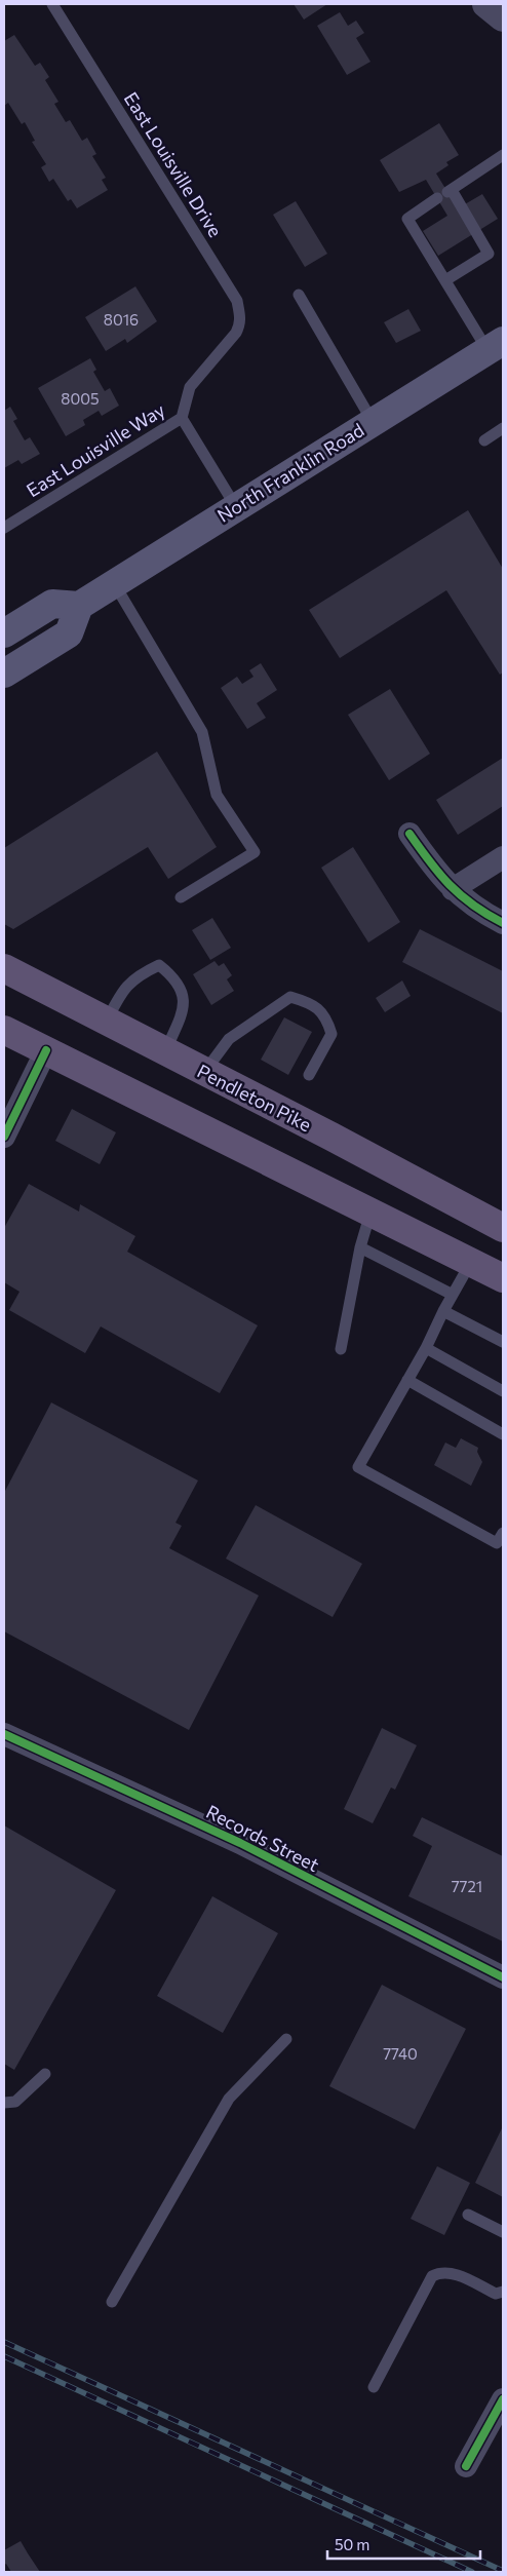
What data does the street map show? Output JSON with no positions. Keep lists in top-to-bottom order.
{
  "streets": {
    "main road": ["North Franklin Road", "Pendleton Pike"],
    "street": ["Records Street"],
    "lane": ["East Louisville Drive", "East Louisville Way"]
  },
  "crossings": [
    ["East Louisville Drive", "East Louisville Way"]
  ],
  "house_numbers": [
    "8016",
    "8005",
    "7721",
    "7740"
  ],
  "scale_bar": "50 m"
}
